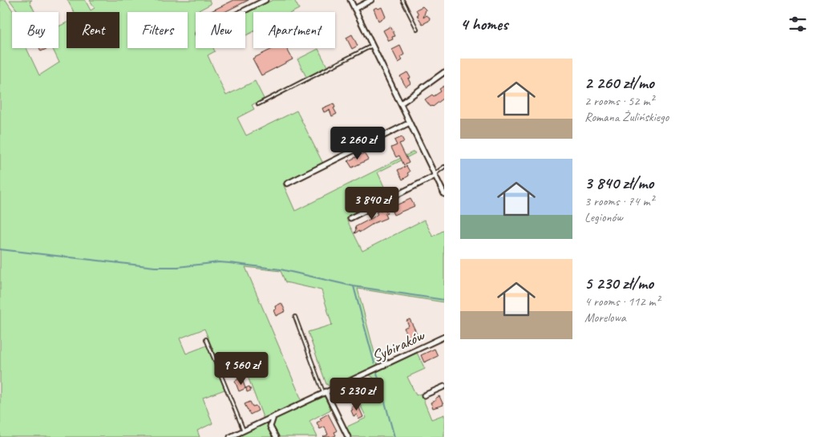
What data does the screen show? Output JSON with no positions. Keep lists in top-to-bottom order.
{
  "streets": {
    "street": ["Sybiraków"]
  },
  "page": {
    "heading": "4 homes",
    "chip": [
      "Buy",
      "Rent",
      "Filters",
      "New",
      "Apartment"
    ],
    "list": [
      {
        "name": "2 260 zł/mo",
        "note": "2 rooms · 52 m² · Romana Żulińskiego"
      },
      {
        "name": "3 840 zł/mo",
        "note": "3 rooms · 74 m² · Legionów"
      },
      {
        "name": "5 230 zł/mo",
        "note": "4 rooms · 112 m² · Morelowa"
      }
    ],
    "price": [
      "2 260 zł",
      "3 840 zł",
      "9 560 zł",
      "5 230 zł"
    ]
  }
}
